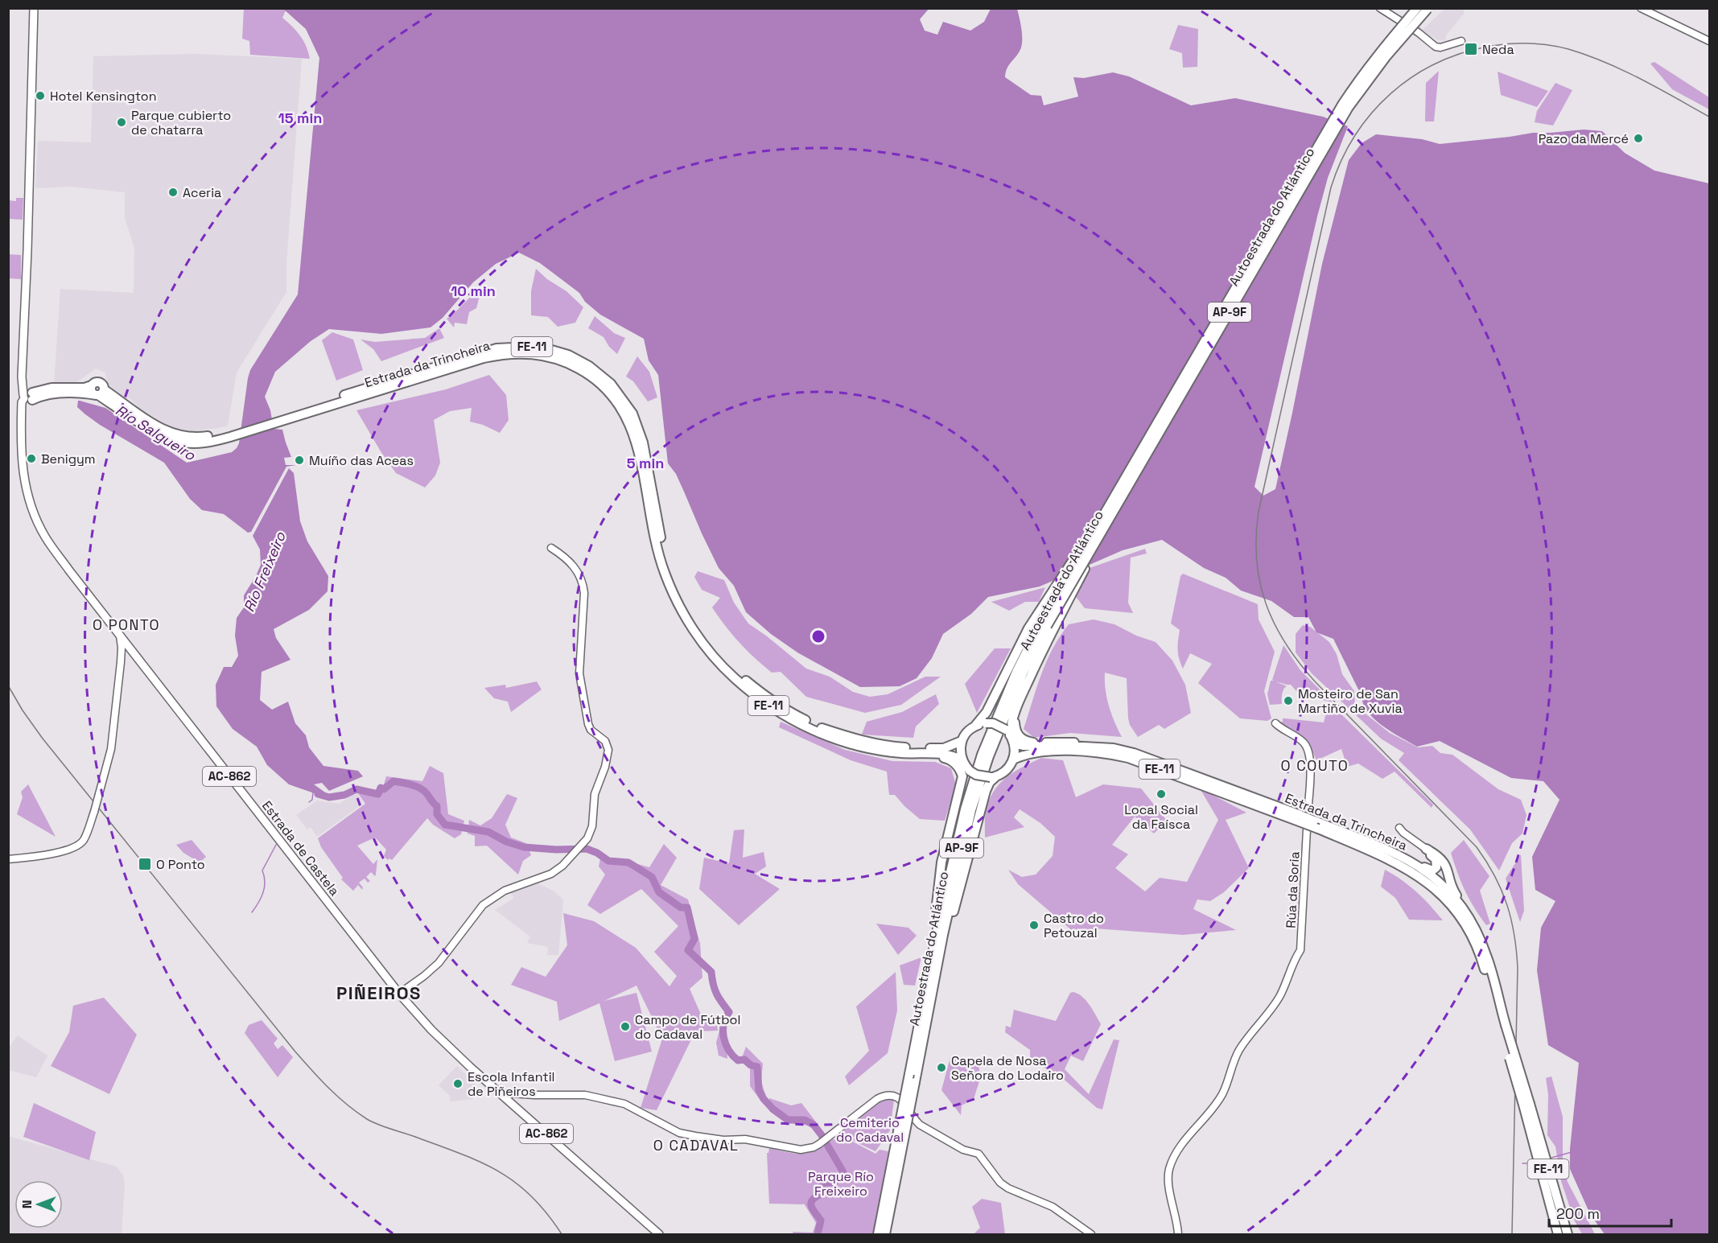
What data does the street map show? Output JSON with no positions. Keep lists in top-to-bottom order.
{
  "streets": {
    "highway": [
      "Autoestrada do Atlántico",
      "AP-9F",
      "FE-11",
      "Estrada da Trincheira"
    ],
    "main road": ["AC-862", "Estrada de Castela"],
    "street": ["Rúa da Soria"]
  },
  "crossings": [
    ["FE-11", "Estrada da Trincheira"],
    ["Estrada da Trincheira", "Estrada de Castela"]
  ],
  "districts": [
    "O PONTO",
    "O COUTO",
    "PIÑEIROS",
    "O CADAVAL"
  ],
  "water": ["Río Salgueiro", "Río Freixeiro"],
  "parks": ["Cemiterio do Cadaval", "Parque Río Freixeiro"],
  "places": {
    "transit": ["Neda", "O Ponto"],
    "other": [
      "Hotel Kensington",
      "Parque cubierto de chatarra",
      "Pazo da Mercé",
      "Aceria",
      "Benigym",
      "Muíño das Aceas",
      "Mosteiro de San Martiño de Xuvia",
      "Local Social da Faísca",
      "Castro do Petouzal",
      "Campo de Fútbol do Cadaval",
      "Capela de Nosa Señora do Lodairo",
      "Escola Infantil de Piñeiros"
    ]
  },
  "scale_bar": "200 m",
  "north": "left",
  "rings": ["15 min", "10 min", "5 min"]
}
